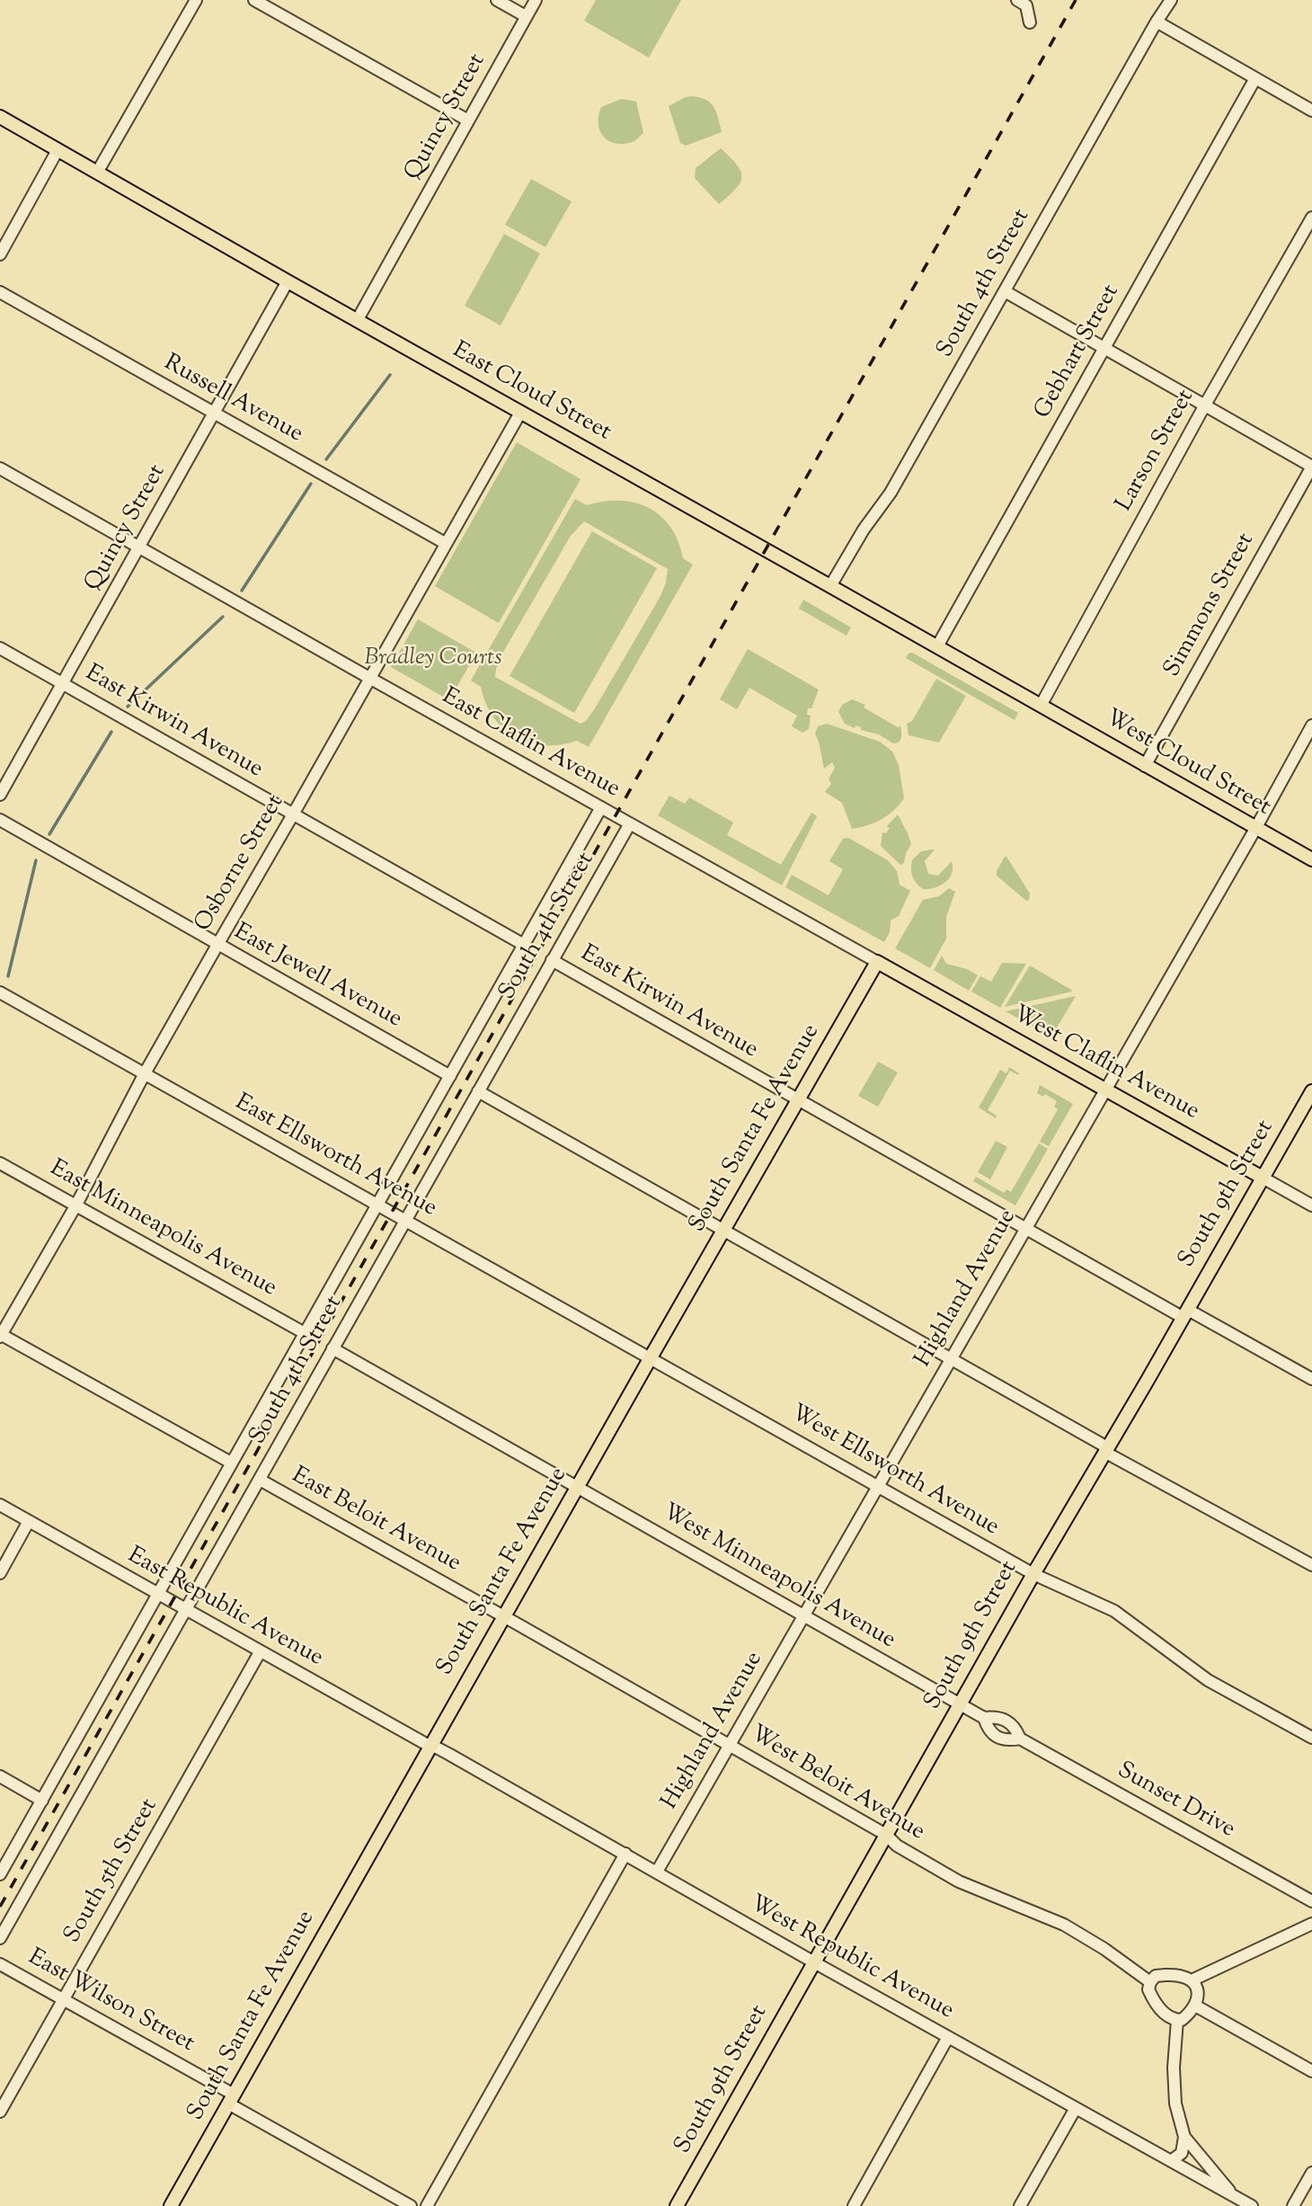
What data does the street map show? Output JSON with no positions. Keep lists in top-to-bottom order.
{
  "streets": {
    "main road": [
      "East Cloud Street",
      "West Cloud Street",
      "West Claflin Avenue",
      "South Santa Fe Avenue",
      "South 9th Street"
    ],
    "street": [
      "Quincy Street",
      "South 4th Street",
      "Gebhart Street",
      "Russell Avenue",
      "Larson Street",
      "Simmons Street",
      "East Kirwin Avenue",
      "East Claflin Avenue",
      "Osborne Street",
      "East Jewell Avenue",
      "East Ellsworth Avenue",
      "East Minneapolis Avenue",
      "Highland Avenue",
      "West Ellsworth Avenue",
      "East Beloit Avenue",
      "West Minneapolis Avenue",
      "East Republic Avenue",
      "West Beloit Avenue",
      "Sunset Drive",
      "South 5th Street",
      "West Republic Avenue",
      "East Wilson Street"
    ]
  },
  "crossings": [
    ["Quincy Street", "East Cloud Street"],
    ["Quincy Street", "Russell Avenue"],
    ["Quincy Street", "East Kirwin Avenue"],
    ["Quincy Street", "East Claflin Avenue"],
    ["South 4th Street", "East Cloud Street"],
    ["South 4th Street", "East Kirwin Avenue"],
    ["South 4th Street", "East Claflin Avenue"],
    ["South 4th Street", "East Jewell Avenue"],
    ["South 4th Street", "East Ellsworth Avenue"],
    ["South 4th Street", "East Minneapolis Avenue"],
    ["South 4th Street", "East Beloit Avenue"],
    ["South 4th Street", "East Republic Avenue"],
    ["Gebhart Street", "East Cloud Street"],
    ["East Cloud Street", "Larson Street"],
    ["East Cloud Street", "West Cloud Street"],
    ["East Cloud Street", "Osborne Street"],
    ["Russell Avenue", "Osborne Street"],
    ["Larson Street", "West Cloud Street"],
    ["Simmons Street", "West Cloud Street"],
    ["East Kirwin Avenue", "Osborne Street"],
    ["East Kirwin Avenue", "South Santa Fe Avenue"],
    ["East Kirwin Avenue", "South 9th Street"],
    ["East Kirwin Avenue", "Highland Avenue"],
    ["East Claflin Avenue", "Osborne Street"],
    ["East Claflin Avenue", "West Claflin Avenue"],
    ["East Claflin Avenue", "South Santa Fe Avenue"],
    ["West Cloud Street", "Highland Avenue"],
    ["Osborne Street", "East Jewell Avenue"],
    ["Osborne Street", "East Ellsworth Avenue"],
    ["Osborne Street", "East Minneapolis Avenue"],
    ["West Claflin Avenue", "South Santa Fe Avenue"],
    ["West Claflin Avenue", "South 9th Street"],
    ["West Claflin Avenue", "Highland Avenue"],
    ["South Santa Fe Avenue", "East Ellsworth Avenue"],
    ["South Santa Fe Avenue", "West Ellsworth Avenue"],
    ["South Santa Fe Avenue", "East Beloit Avenue"],
    ["South Santa Fe Avenue", "West Minneapolis Avenue"],
    ["South Santa Fe Avenue", "East Republic Avenue"],
    ["South Santa Fe Avenue", "West Beloit Avenue"],
    ["South Santa Fe Avenue", "West Republic Avenue"],
    ["South Santa Fe Avenue", "East Wilson Street"],
    ["East Ellsworth Avenue", "West Ellsworth Avenue"],
    ["South 9th Street", "West Ellsworth Avenue"],
    ["South 9th Street", "West Minneapolis Avenue"],
    ["South 9th Street", "West Beloit Avenue"],
    ["South 9th Street", "Sunset Drive"],
    ["South 9th Street", "West Republic Avenue"],
    ["Highland Avenue", "West Ellsworth Avenue"],
    ["Highland Avenue", "West Minneapolis Avenue"],
    ["Highland Avenue", "West Beloit Avenue"],
    ["Highland Avenue", "West Republic Avenue"],
    ["East Beloit Avenue", "West Beloit Avenue"],
    ["West Minneapolis Avenue", "Sunset Drive"],
    ["East Republic Avenue", "South 5th Street"],
    ["East Republic Avenue", "West Republic Avenue"],
    ["South 5th Street", "East Wilson Street"]
  ],
  "parks": ["Bradley Courts"]
}
